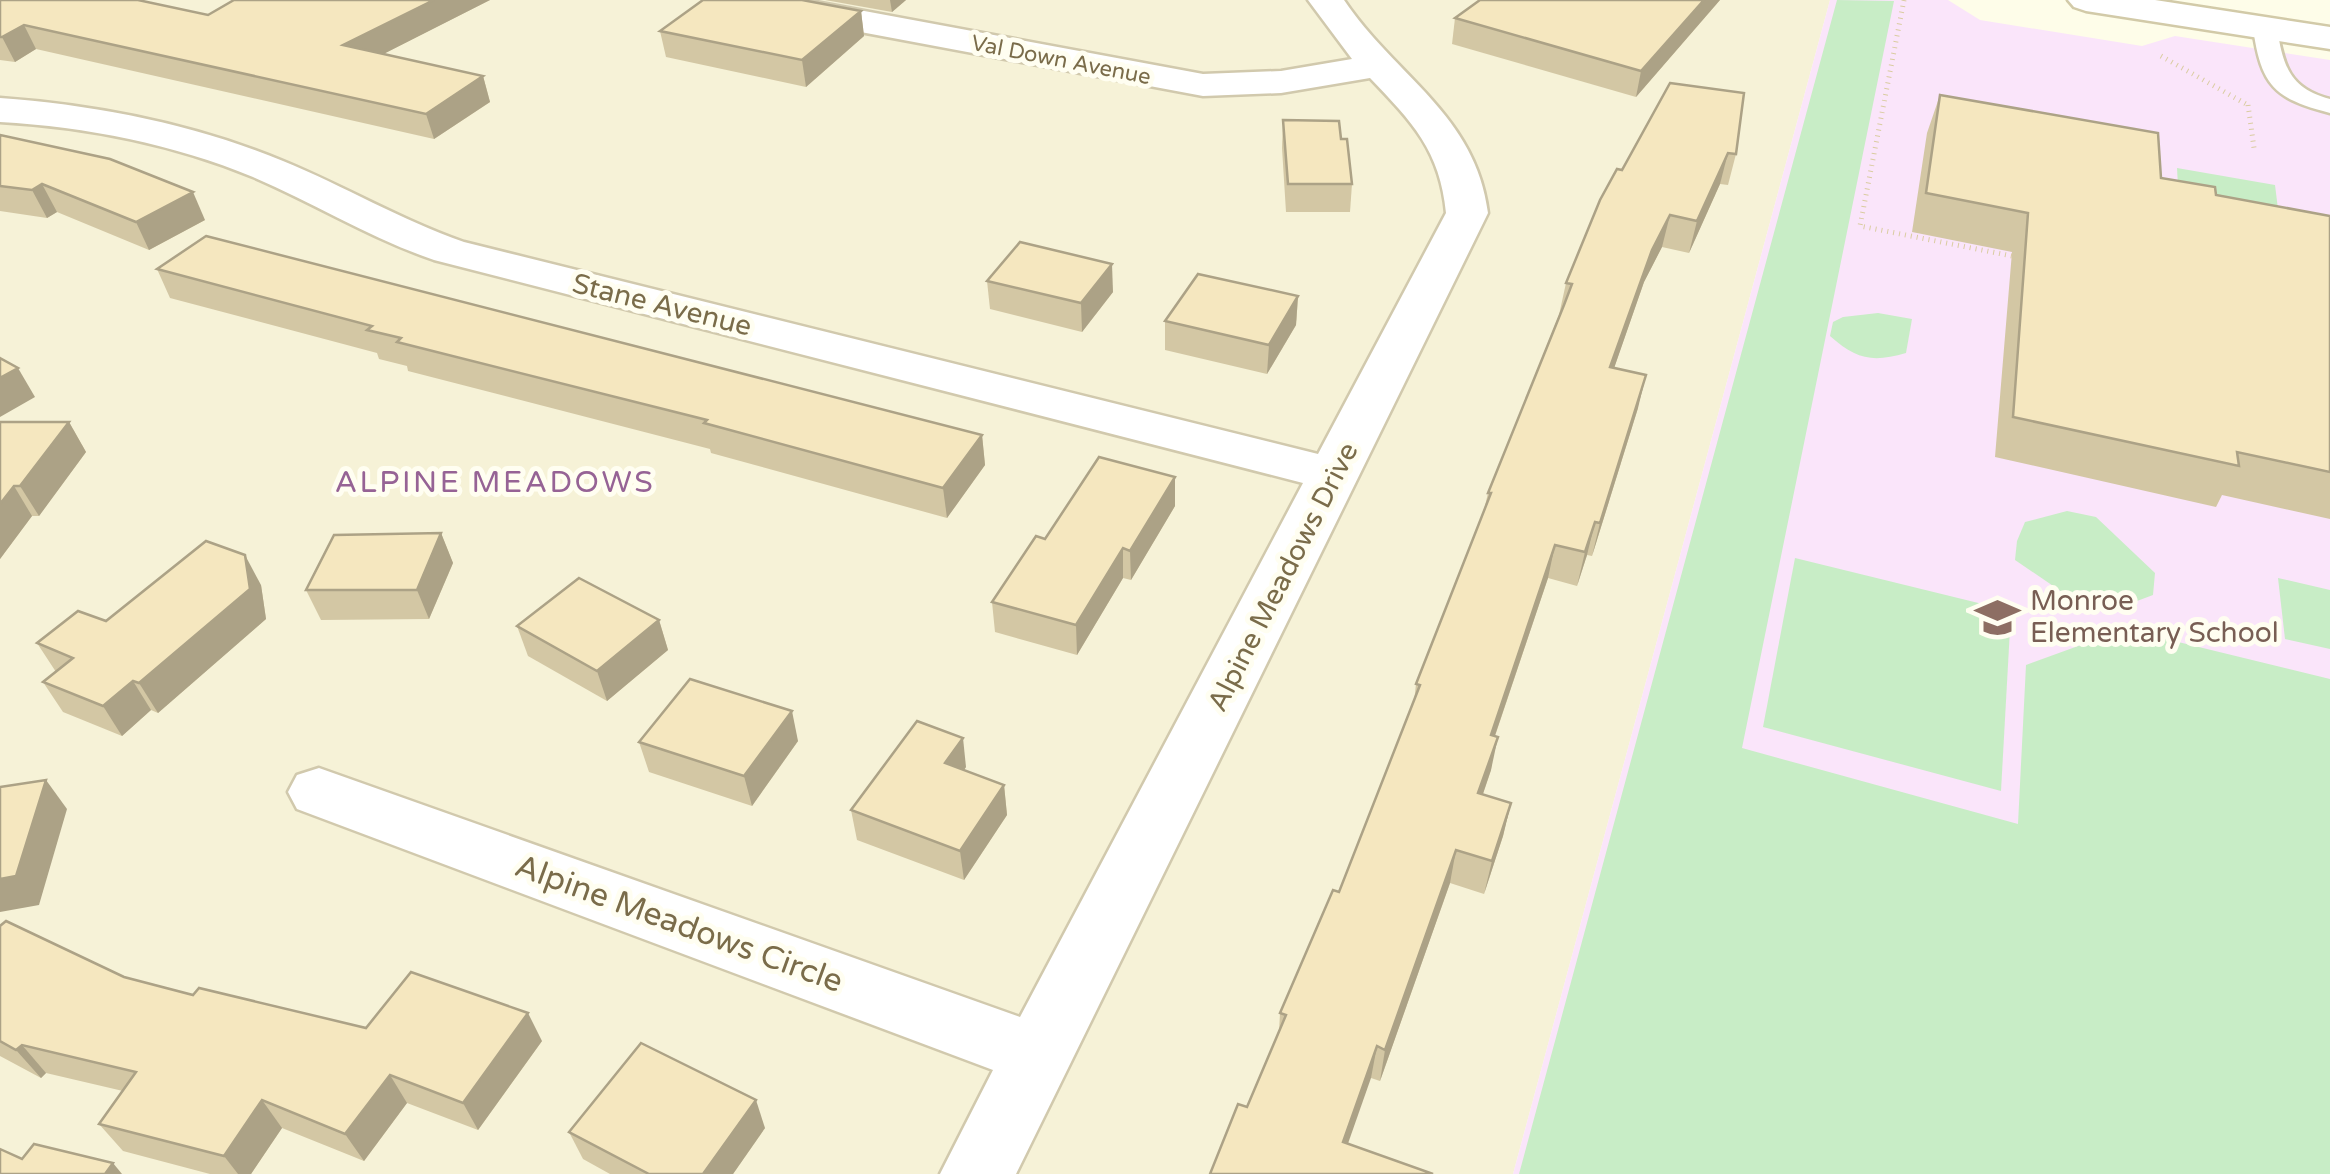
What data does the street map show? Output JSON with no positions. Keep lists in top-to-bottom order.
{
  "streets": {
    "street": [
      "Val Down Avenue",
      "Stane Avenue",
      "Alpine Meadows Drive",
      "Alpine Meadows Circle"
    ]
  },
  "crossings": [
    ["Val Down Avenue", "Alpine Meadows Drive"],
    ["Stane Avenue", "Alpine Meadows Drive"],
    ["Alpine Meadows Drive", "Alpine Meadows Circle"]
  ],
  "districts": ["ALPINE MEADOWS"],
  "places": {
    "school or university": ["Monroe Elementary School"]
  }
}
